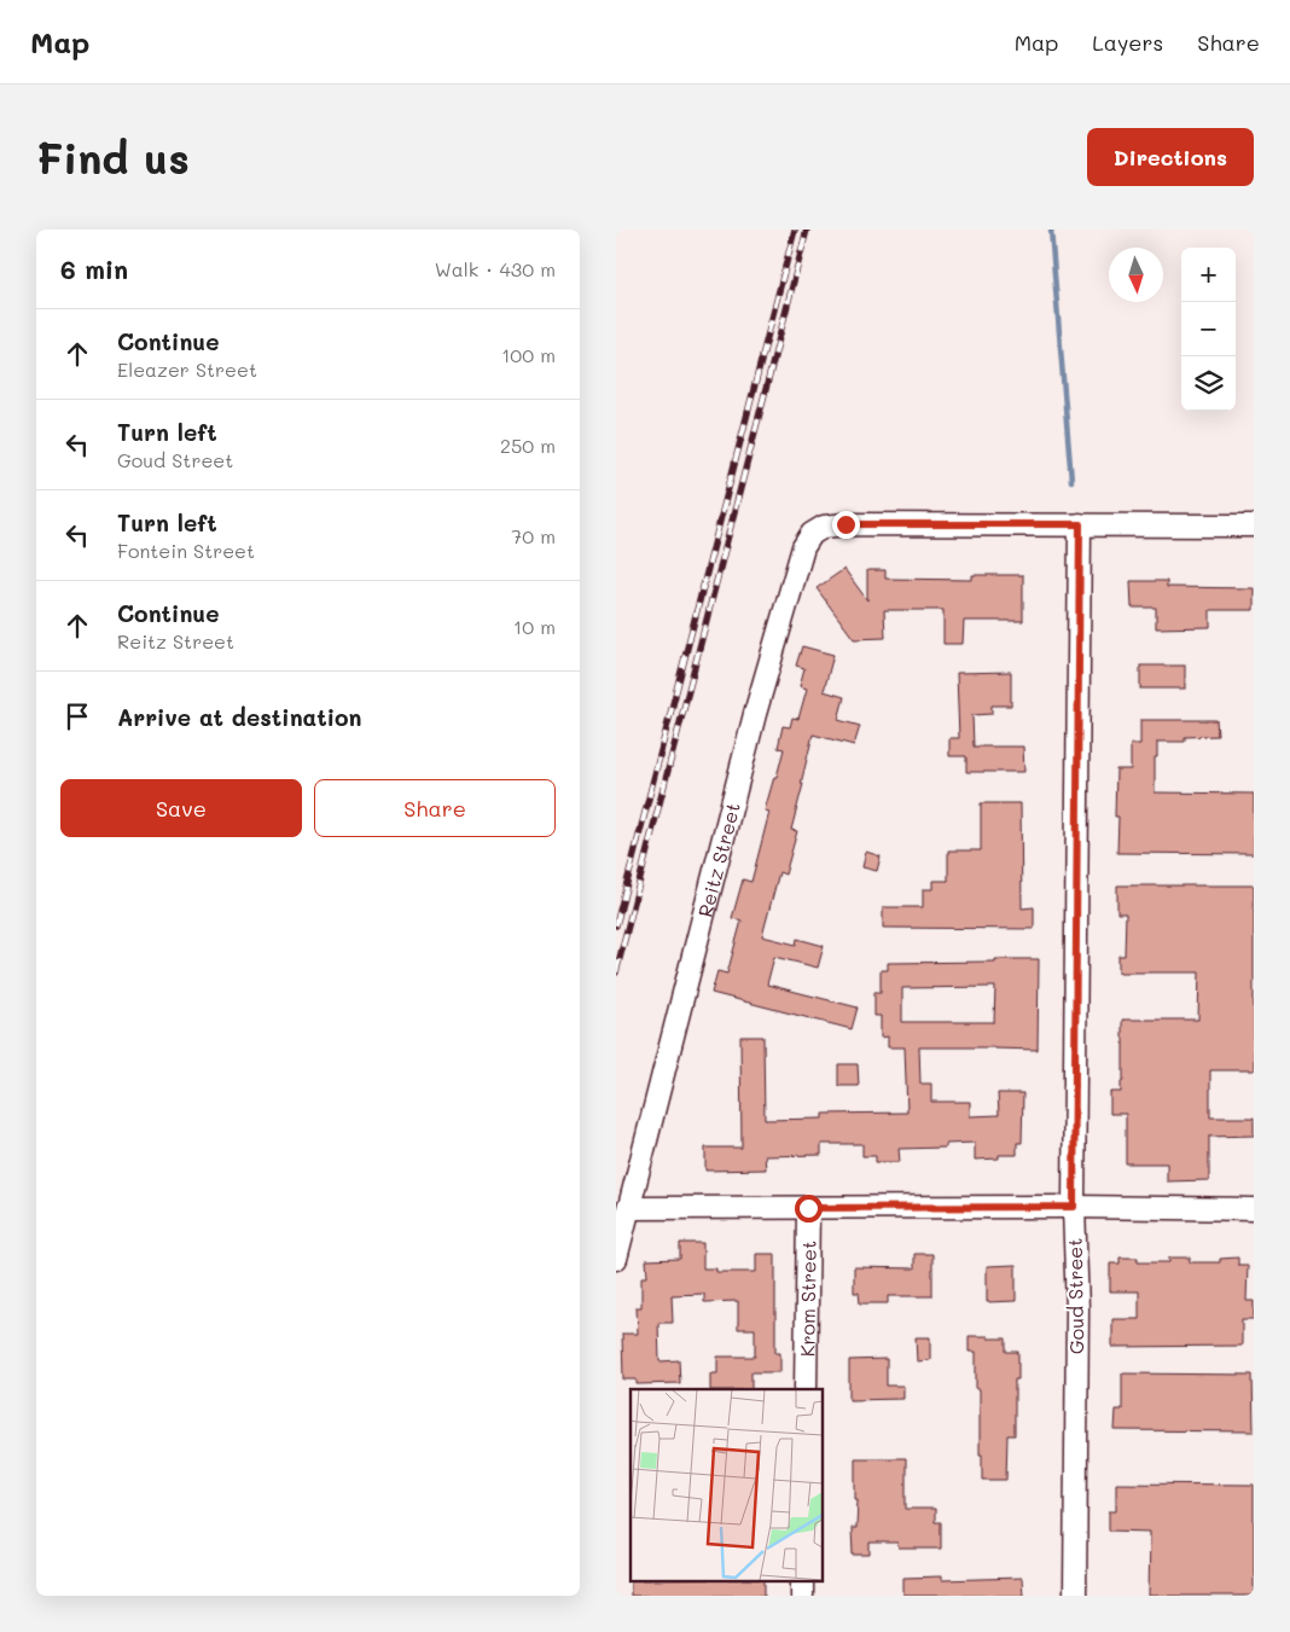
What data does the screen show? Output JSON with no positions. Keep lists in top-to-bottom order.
{
  "streets": {
    "street": ["Reitz Street", "Goud Street", "Krom Street"]
  },
  "crossings": [
    ["Reitz Street", "Goud Street"]
  ],
  "north": "bottom",
  "page": {
    "header": "Map",
    "nav": ["Map", "Layers", "Share"],
    "buttons": [
      "Directions",
      ["Save", "Share"]
    ],
    "title": "Find us",
    "heading": ["6 min", "Walk · 430 m"],
    "map_buttons": ["+", "−"],
    "list": [
      ["Continue", "Eleazer Street", "100 m"],
      ["Turn left", "Goud Street", "250 m"],
      ["Turn left", "Fontein Street", "70 m"],
      ["Continue", "Reitz Street", "10 m"],
      "Arrive at destination"
    ]
  }
}
